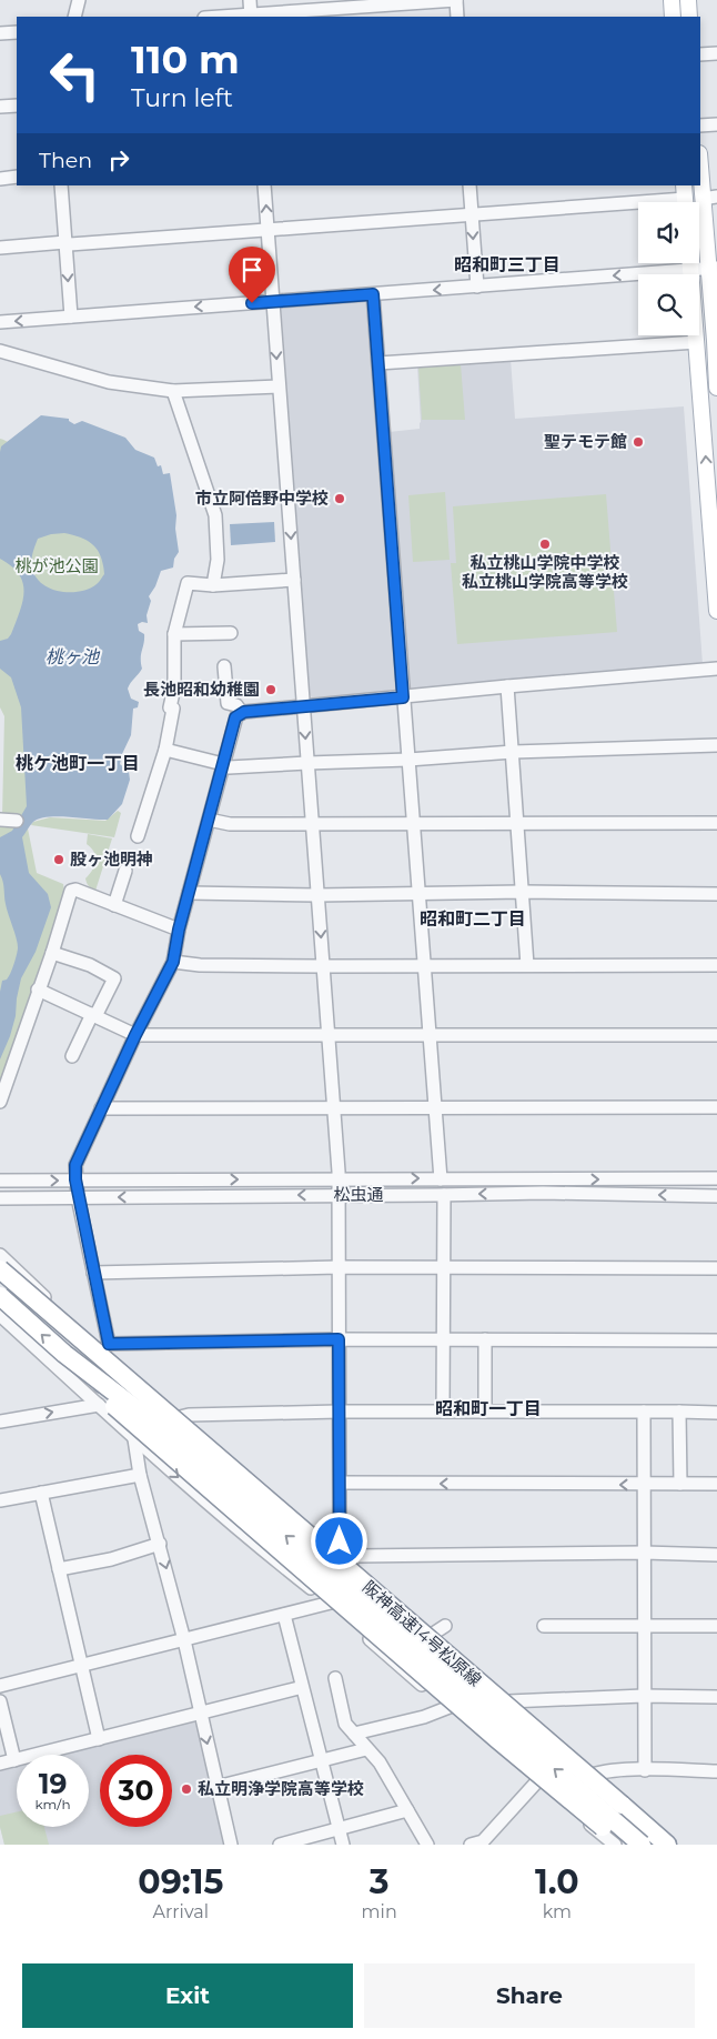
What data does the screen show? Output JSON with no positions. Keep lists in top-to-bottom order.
{
  "streets": {
    "highway": ["阪神高速14号松原線"],
    "street": ["松虫通"]
  },
  "districts": [
    "昭和町三丁目",
    "桃ケ池町一丁目",
    "昭和町二丁目",
    "昭和町一丁目"
  ],
  "water": ["桃ヶ池"],
  "parks": ["桃が池公園"],
  "places": [
    "聖テモテ館",
    "市立阿倍野中学校",
    "私立桃山学院中学校 私立桃山学院高等学校",
    "長池昭和幼稚園",
    "股ヶ池明神",
    "私立明浄学院高等学校"
  ],
  "page": {
    "turn": ["110 m", "Turn left"],
    "then": "Then",
    "speed": "19 km/h",
    "limit": "30",
    "eta": [
      "09:15",
      "Arrival",
      "3",
      "min",
      "1.0",
      "km"
    ],
    "buttons": ["Exit", "Share"]
  }
}
